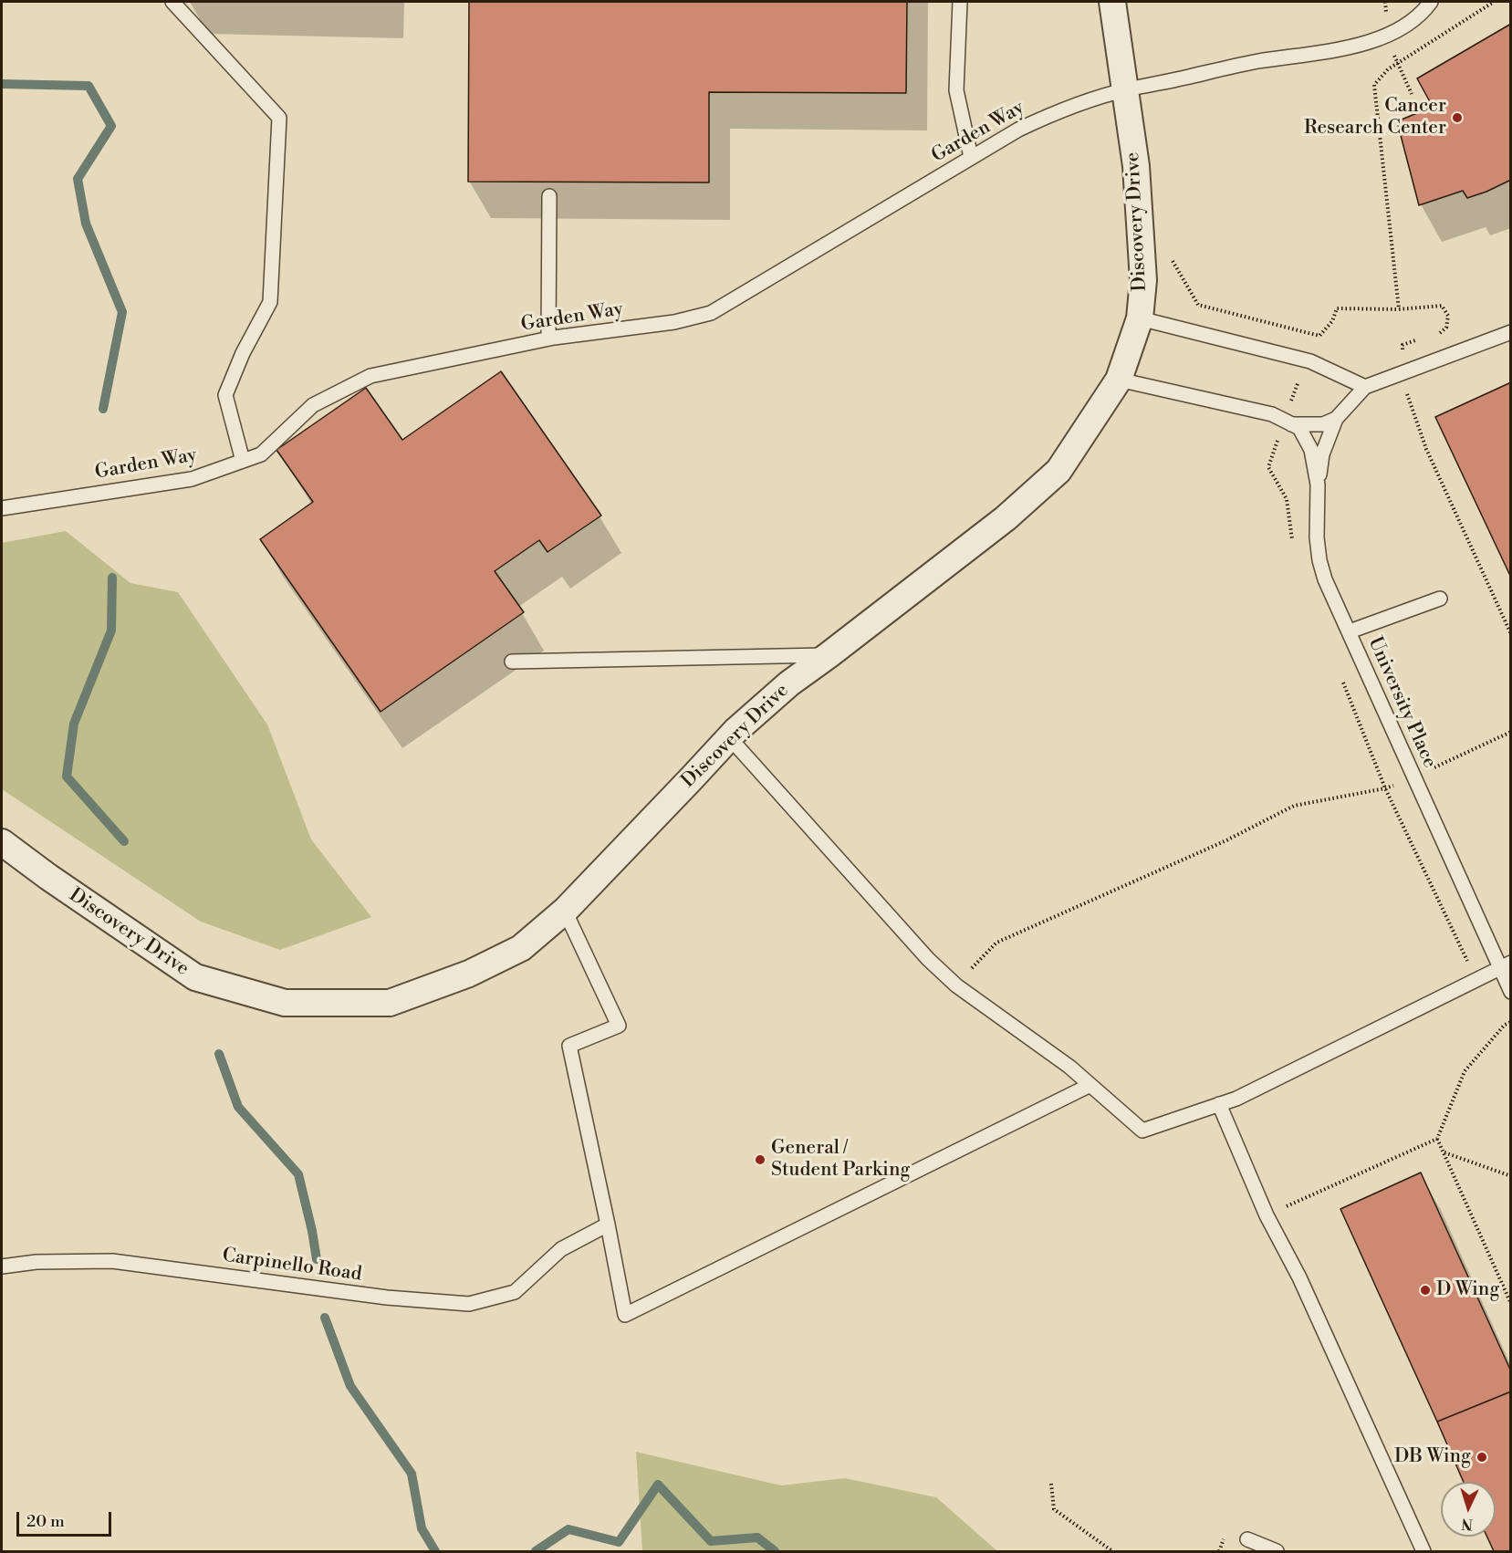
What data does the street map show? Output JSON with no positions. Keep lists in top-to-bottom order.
{
  "streets": {
    "street": ["Discovery Drive"],
    "lane": ["Garden Way", "University Place", "Carpinello Road"]
  },
  "crossings": [
    ["Garden Way", "Discovery Drive"],
    ["Discovery Drive", "University Place"]
  ],
  "places": [
    "Cancer Research Center",
    "General / Student Parking",
    "D Wing",
    "DB Wing"
  ],
  "scale_bar": "20 m",
  "north": "bottom"
}
